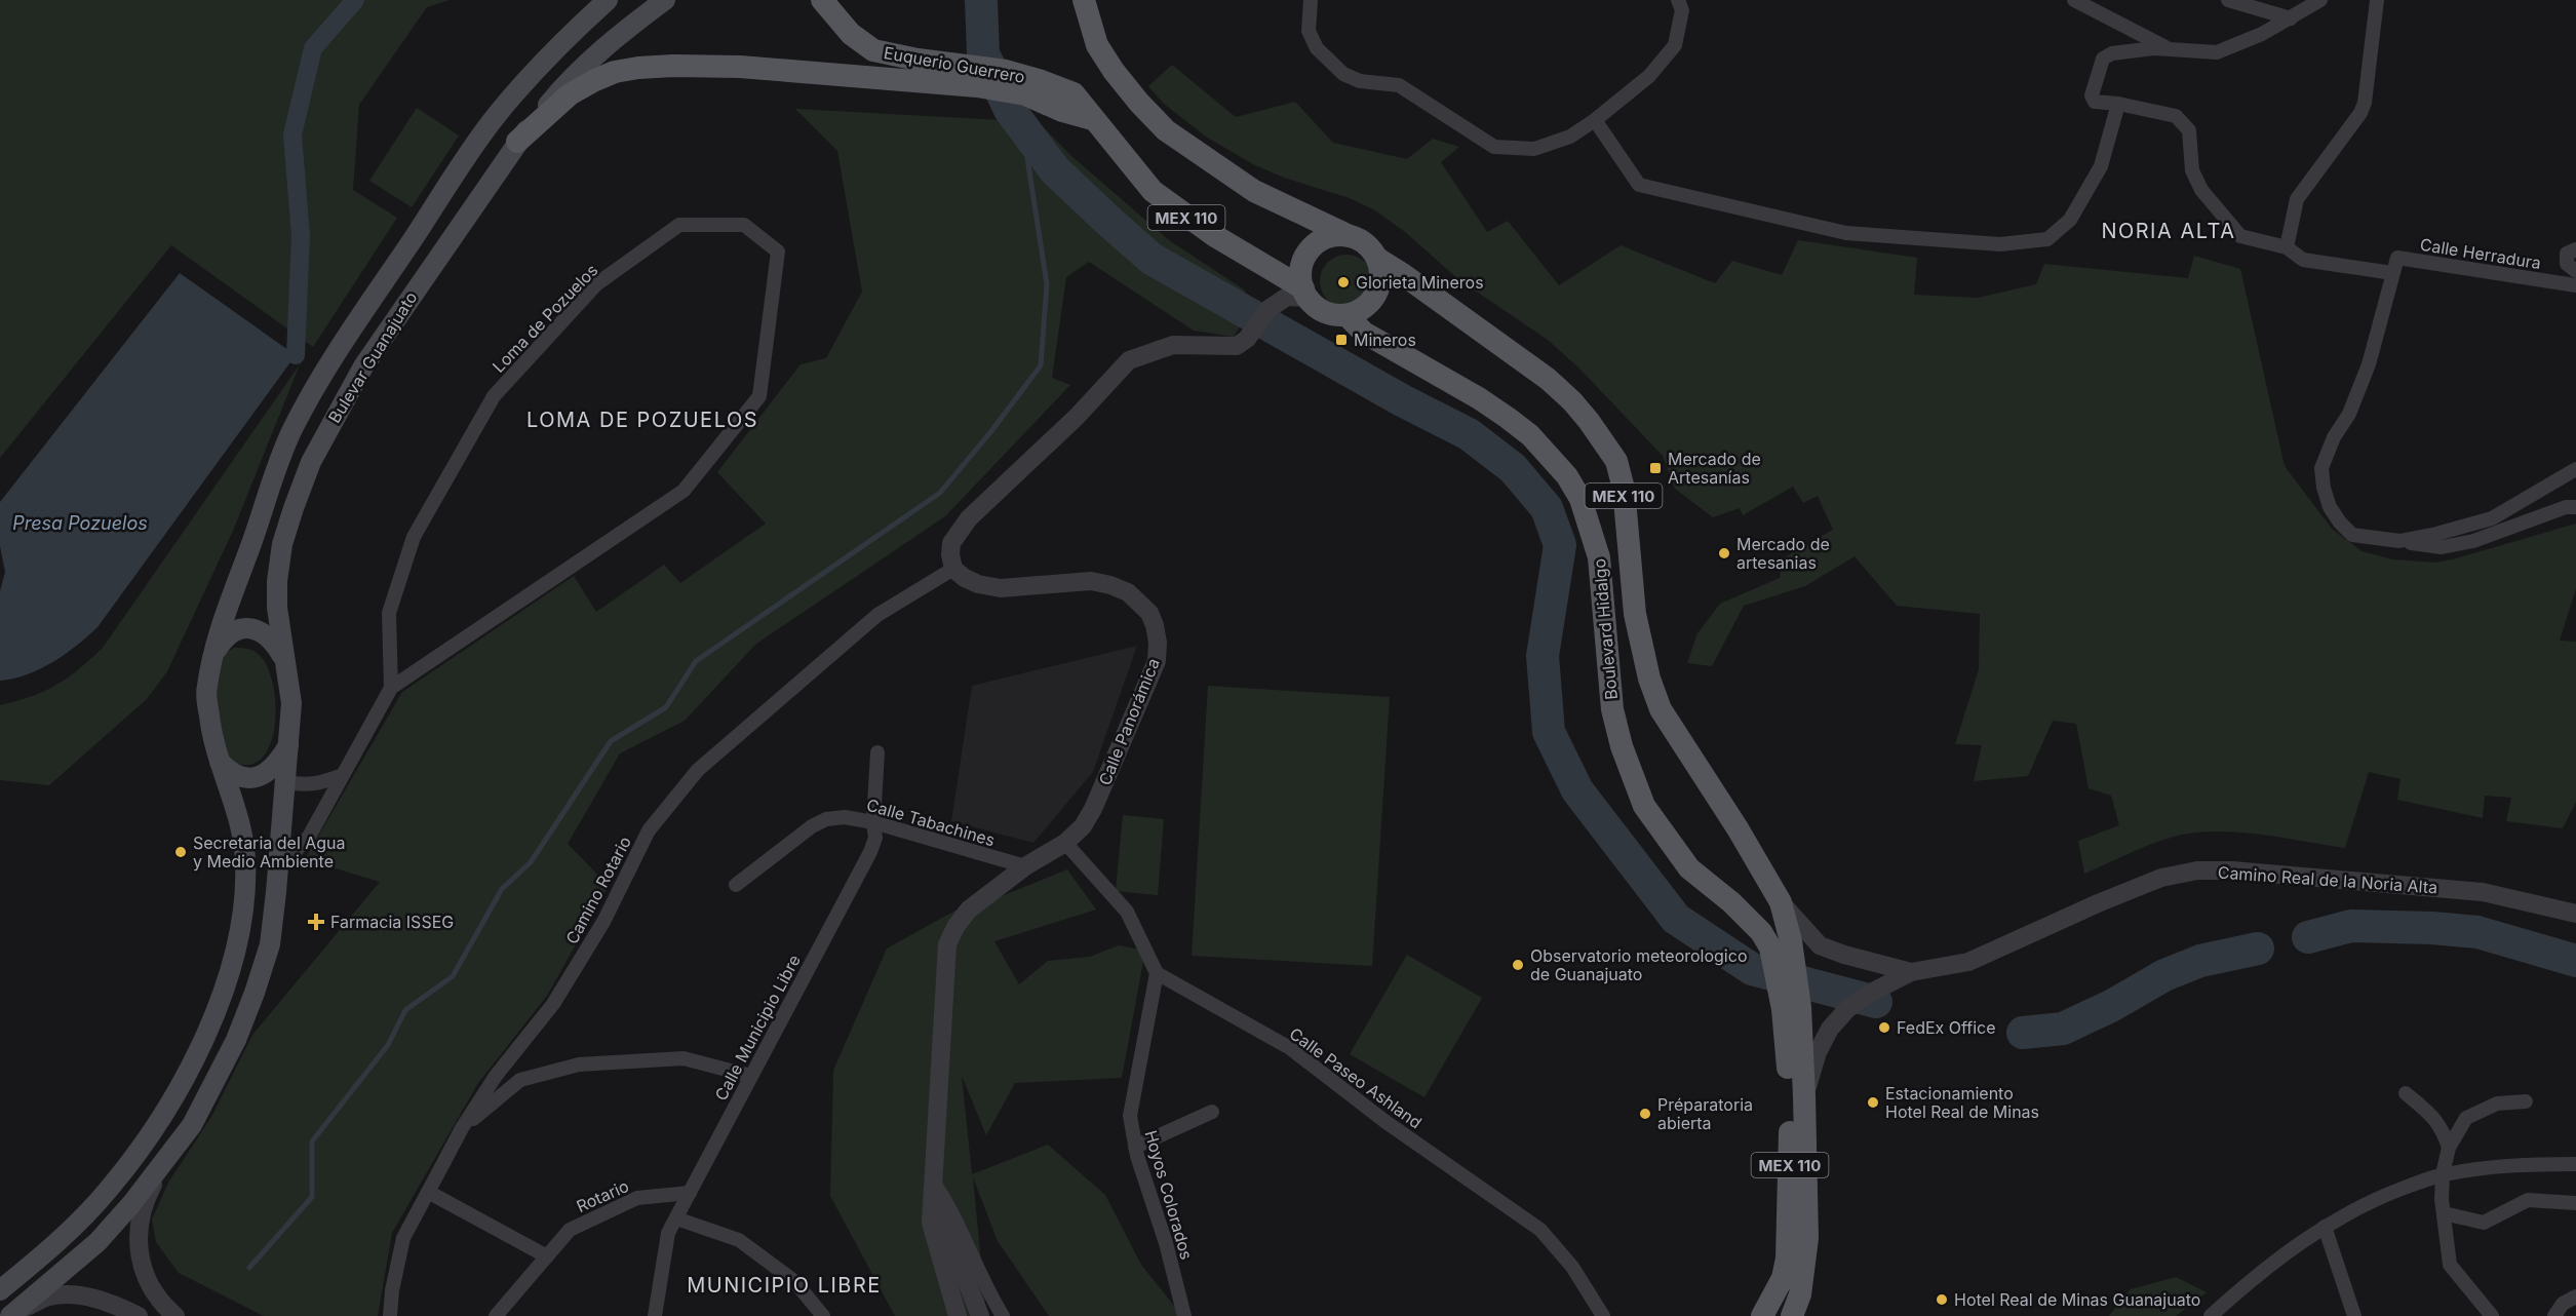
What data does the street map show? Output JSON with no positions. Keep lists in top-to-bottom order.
{
  "streets": {
    "main road": [
      "Euquerio Guerrero",
      "MEX 110",
      "Bulevar Guanajuato",
      "Boulevard Hidalgo"
    ],
    "street": [
      "Calle Herradura",
      "Loma de Pozuelos",
      "Calle Panorámica",
      "Calle Tabachines",
      "Camino Real de la Noria Alta",
      "Camino Rotario",
      "Calle Municipio Libre",
      "Calle Paseo Ashland",
      "Hoyos Colorados",
      "Rotario"
    ]
  },
  "crossings": [
    ["Euquerio Guerrero", "MEX 110"],
    ["MEX 110", "Boulevard Hidalgo"],
    ["Calle Panorámica", "Calle Tabachines"],
    ["Calle Panorámica", "Camino Rotario"],
    ["Calle Tabachines", "Calle Municipio Libre"],
    ["Calle Municipio Libre", "Rotario"],
    ["Calle Paseo Ashland", "Hoyos Colorados"]
  ],
  "districts": ["NORIA ALTA", "LOMA DE POZUELOS", "MUNICIPIO LIBRE"],
  "water": ["Presa Pozuelos"],
  "places": {
    "other": [
      "Glorieta Mineros",
      "Mercado de artesanias",
      "Secretaria del Agua y Medio Ambiente",
      "Observatorio meteorologico de Guanajuato",
      "FedEx Office",
      "Estacionamiento Hotel Real de Minas",
      "Préparatoria abierta",
      "Hotel Real de Minas Guanajuato"
    ],
    "transit": ["Mineros", "Mercado de Artesanías"],
    "health": ["Farmacia ISSEG"]
  }
}
